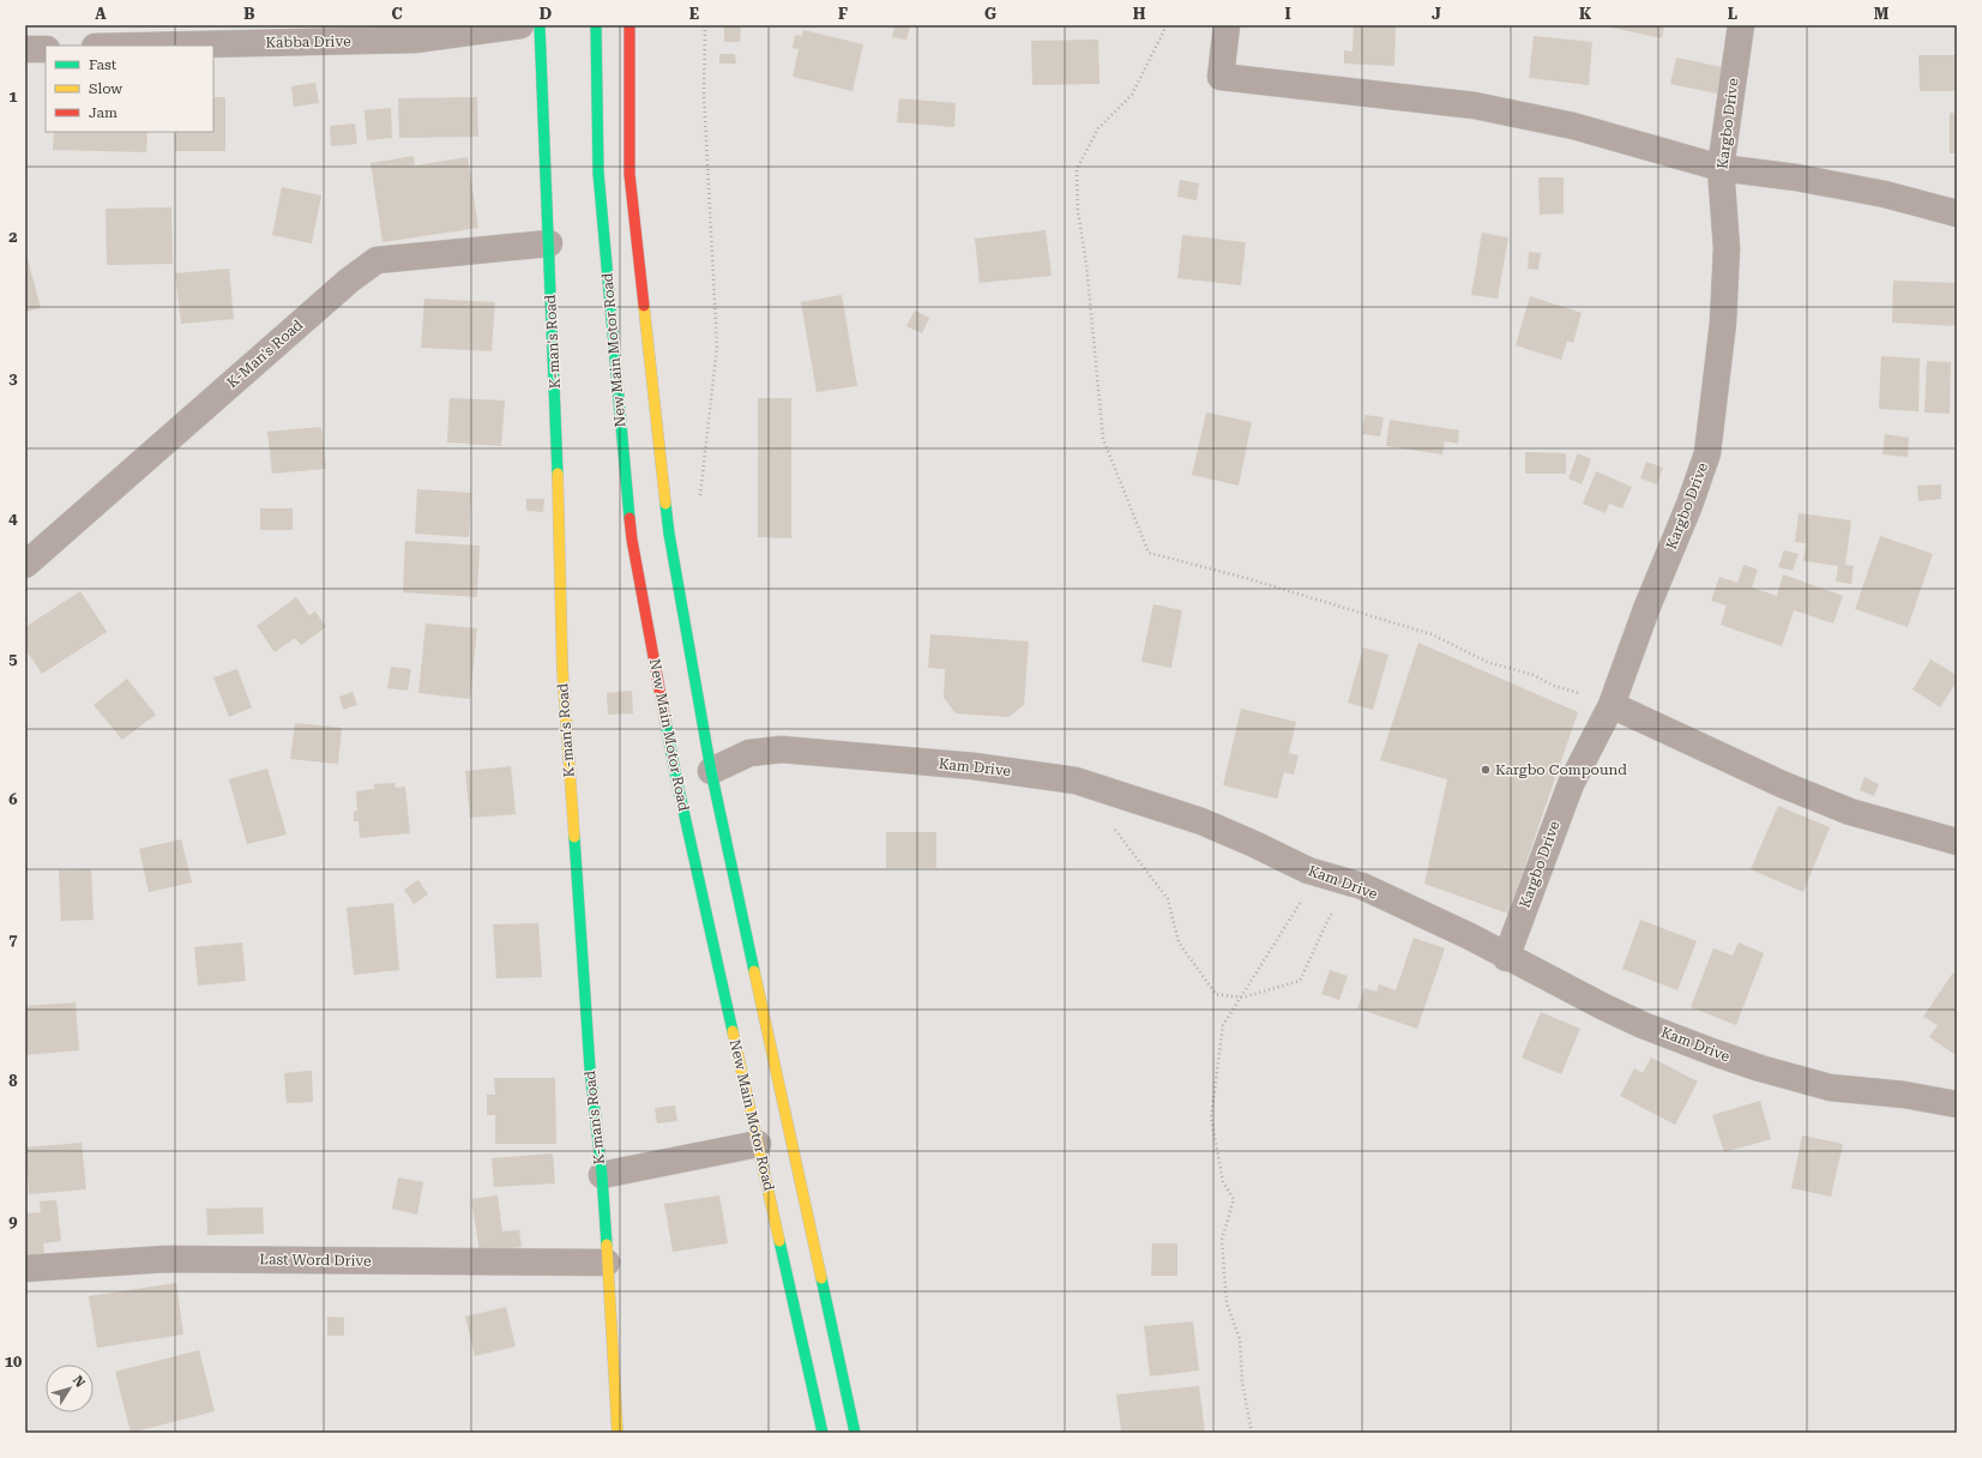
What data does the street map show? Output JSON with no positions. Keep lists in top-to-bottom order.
{
  "streets": {
    "main road": ["K-man's Road", "New Main Motor Road"],
    "street": [
      "Kabba Drive",
      "Kargbo Drive",
      "K-Man's Road",
      "Kam Drive",
      "Last Word Drive"
    ]
  },
  "crossings": [
    ["Kargbo Drive", "Kam Drive"],
    ["K-man's Road", "K-Man's Road"],
    ["K-man's Road", "Last Word Drive"]
  ],
  "places": ["Kargbo Compound"],
  "legend": ["Fast", "Slow", "Jam"],
  "north": "top right",
  "grid": {
    "columns": [
      "A",
      "B",
      "C",
      "D",
      "E",
      "F",
      "G",
      "H",
      "I",
      "J",
      "K",
      "L",
      "M"
    ],
    "rows": [
      "1",
      "2",
      "3",
      "4",
      "5",
      "6",
      "7",
      "8",
      "9",
      "10"
    ]
  }
}
